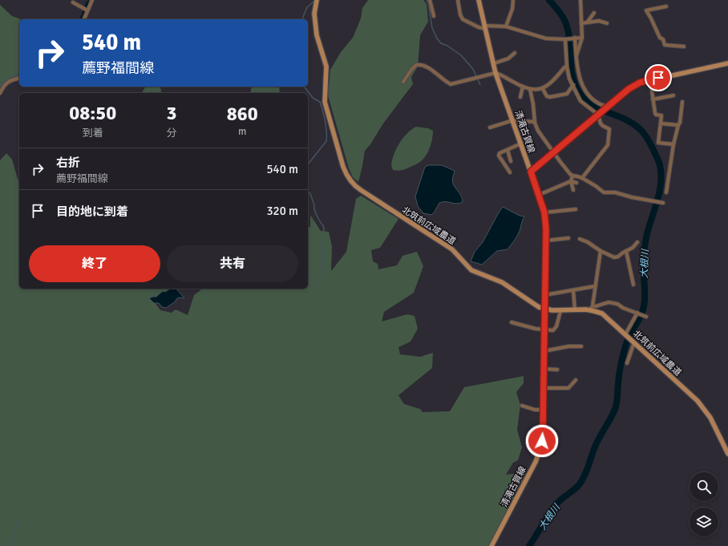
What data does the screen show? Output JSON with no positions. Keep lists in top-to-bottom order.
{
  "streets": {
    "main road": ["清滝古賀線", "北筑前広域農道"]
  },
  "crossings": [
    ["清滝古賀線", "北筑前広域農道"]
  ],
  "water": ["大根川"],
  "page": {
    "turn": ["540 m", "薦野福間線"],
    "eta": [
      "08:50",
      "到着",
      "3",
      "分",
      "860",
      "m"
    ],
    "list": [
      {
        "name": "右折",
        "note": "薦野福間線",
        "value": "540 m"
      },
      {
        "name": "目的地に到着",
        "value": "320 m"
      }
    ],
    "buttons": ["終了", "共有"]
  }
}
